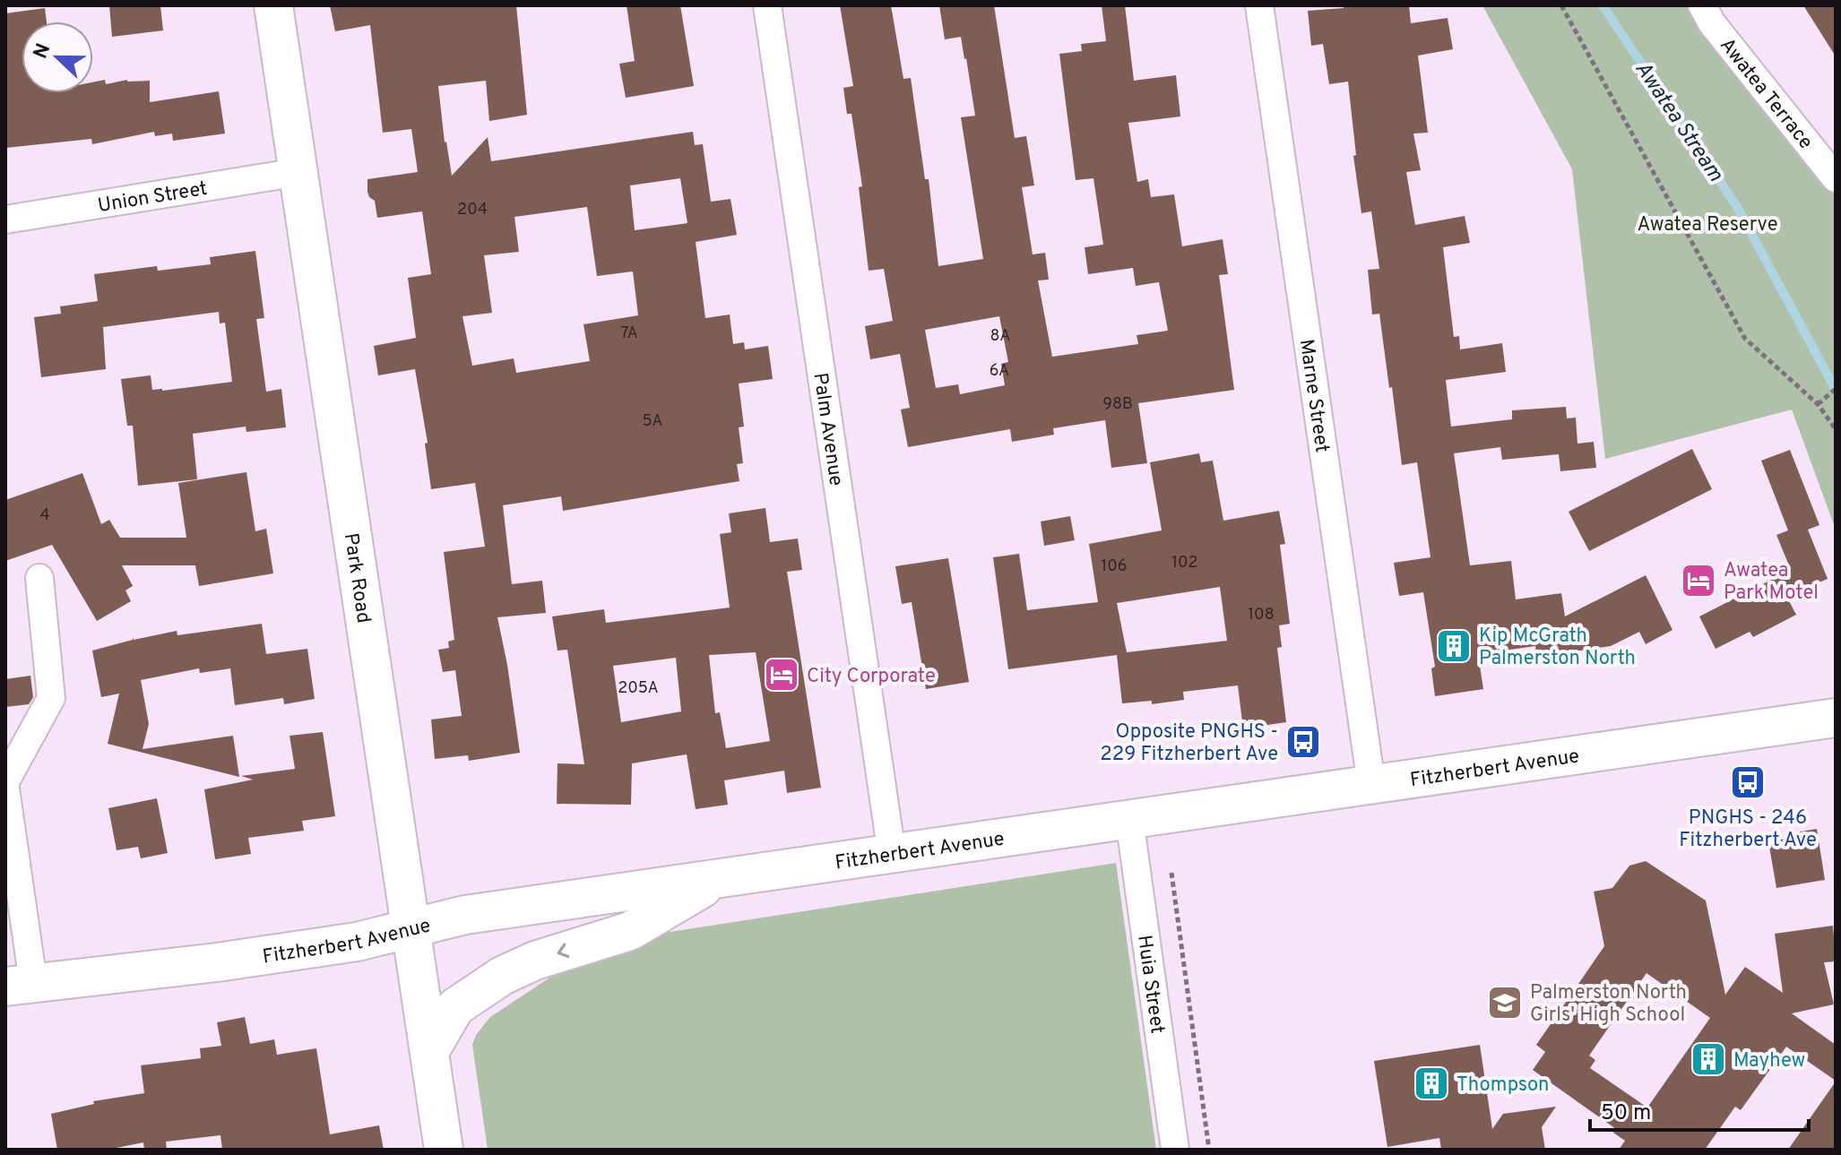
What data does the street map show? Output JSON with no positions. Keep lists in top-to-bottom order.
{
  "streets": {
    "main road": ["Park Road", "Fitzherbert Avenue"],
    "street": [
      "Awatea Terrace",
      "Union Street",
      "Marne Street",
      "Palm Avenue",
      "Huia Street"
    ]
  },
  "crossings": [
    ["Union Street", "Park Road"],
    ["Marne Street", "Fitzherbert Avenue"],
    ["Palm Avenue", "Fitzherbert Avenue"],
    ["Park Road", "Fitzherbert Avenue"],
    ["Fitzherbert Avenue", "Huia Street"]
  ],
  "water": ["Awatea Stream"],
  "parks": ["Awatea Reserve"],
  "places": {
    "hotel": ["Awatea Park Motel", "City Corporate"],
    "building": ["Kip McGrath Palmerston North", "Mayhew", "Thompson"],
    "bus stop": ["Opposite PNGHS - 229 Fitzherbert Ave", "PNGHS - 246 Fitzherbert Ave"],
    "school or university": ["Palmerston North Girls' High School"]
  },
  "house_numbers": [
    "204",
    "7A",
    "8A",
    "6A",
    "98B",
    "5A",
    "4",
    "102",
    "106",
    "108",
    "205A"
  ],
  "scale_bar": "50 m",
  "north": "left"
}
